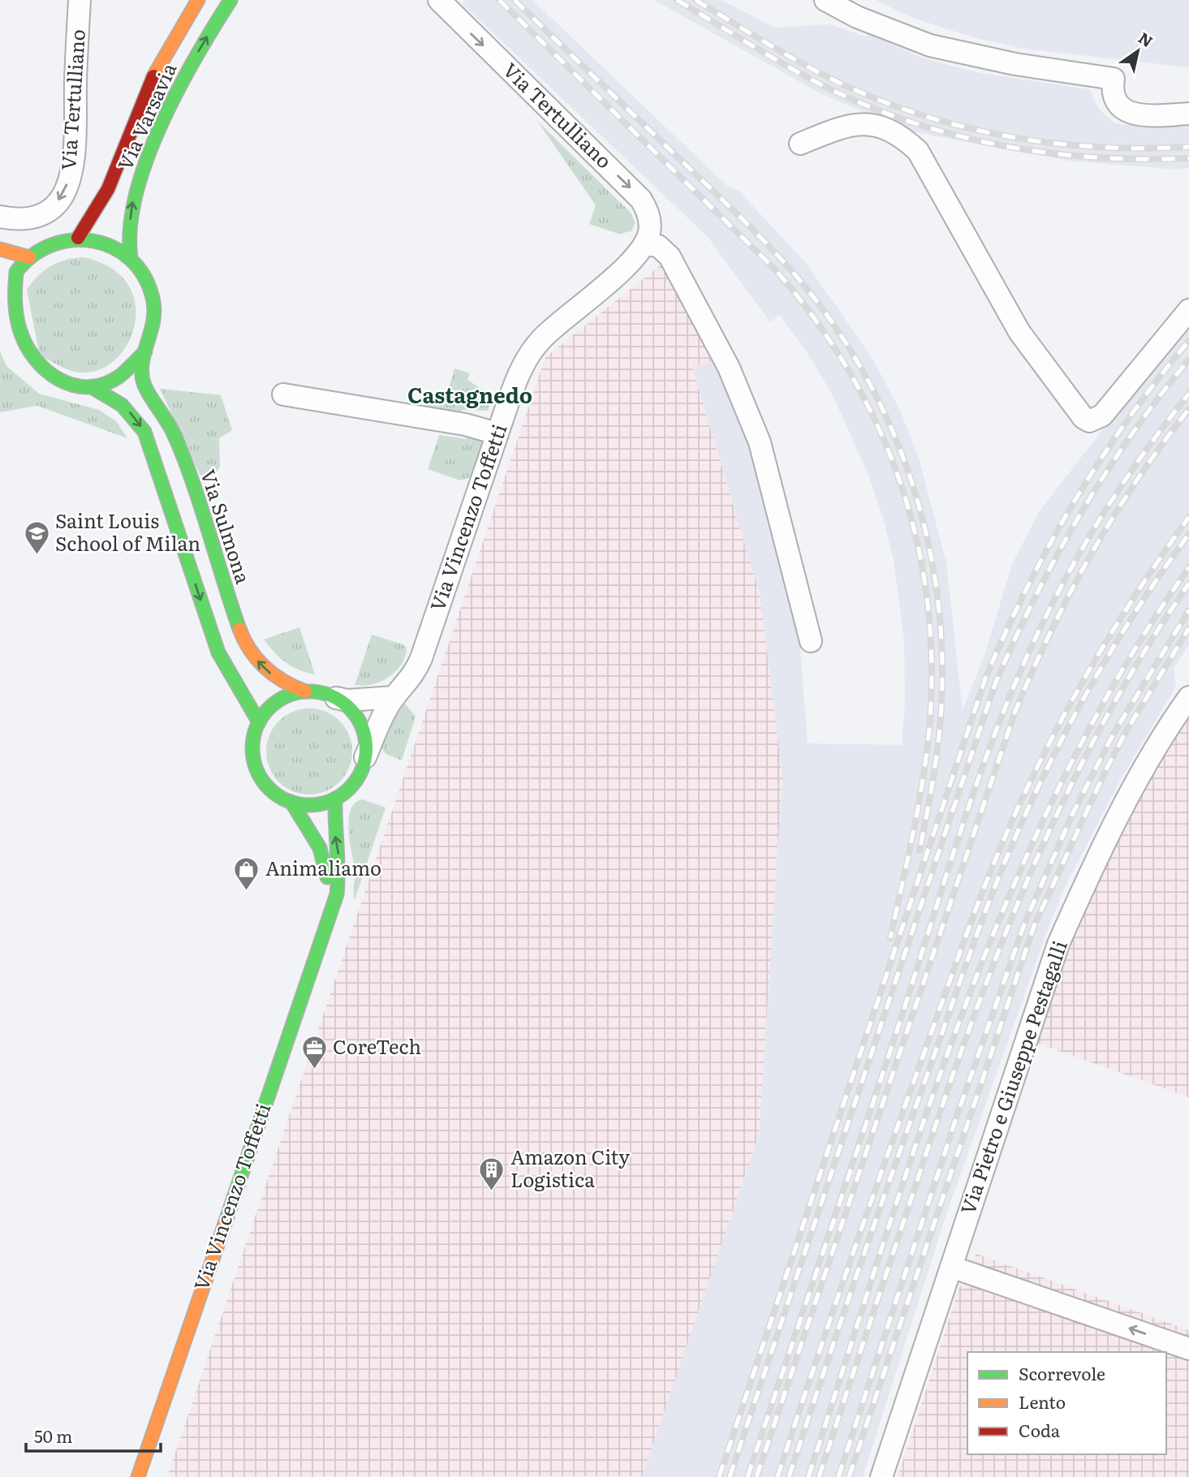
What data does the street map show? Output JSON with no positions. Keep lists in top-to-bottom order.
{
  "streets": {
    "street": [
      "Via Tertulliano",
      "Via Varsavia",
      "Via Vincenzo Toffetti",
      "Via Sulmona",
      "Via Pietro e Giuseppe Pestagalli"
    ]
  },
  "crossings": [
    ["Via Tertulliano", "Via Vincenzo Toffetti"],
    ["Via Varsavia", "Via Sulmona"],
    ["Via Vincenzo Toffetti", "Via Sulmona"]
  ],
  "districts": ["Castagnedo"],
  "places": {
    "school or university": ["Saint Louis School of Milan"],
    "shop": ["Animaliamo"],
    "office": ["CoreTech"],
    "building": ["Amazon City Logistica"]
  },
  "legend": ["Scorrevole", "Lento", "Coda"],
  "scale_bar": "50 m",
  "north": "top right"
}
